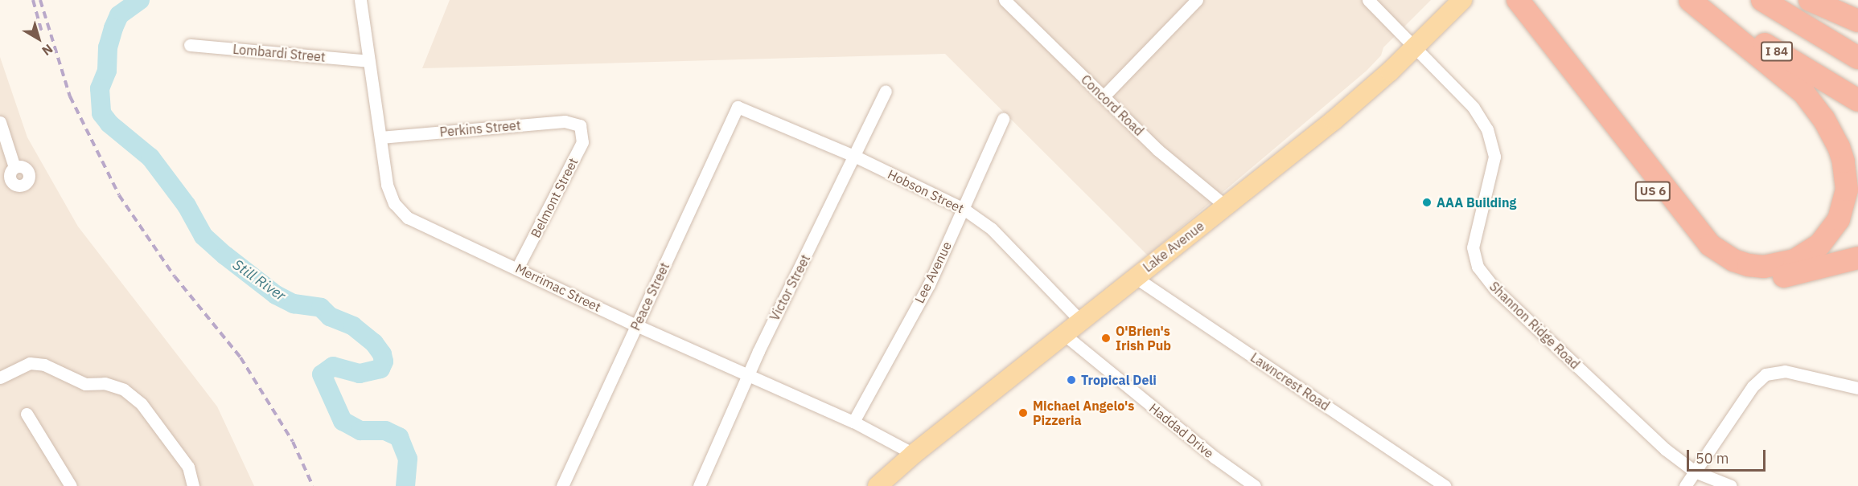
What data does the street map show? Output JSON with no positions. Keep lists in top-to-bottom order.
{
  "streets": {
    "highway": ["I 84", "US 6"],
    "main road": ["Lake Avenue"],
    "street": [
      "Lombardi Street",
      "Concord Road",
      "Perkins Street",
      "Hobson Street",
      "Belmont Street",
      "Lee Avenue",
      "Merrimac Street",
      "Victor Street",
      "Peace Street",
      "Shannon Ridge Road",
      "Lawncrest Road",
      "Haddad Drive"
    ]
  },
  "crossings": [
    ["Lombardi Street", "Merrimac Street"],
    ["Concord Road", "Lake Avenue"],
    ["Perkins Street", "Belmont Street"],
    ["Perkins Street", "Merrimac Street"],
    ["Hobson Street", "Lake Avenue"],
    ["Hobson Street", "Lee Avenue"],
    ["Hobson Street", "Victor Street"],
    ["Hobson Street", "Peace Street"],
    ["Belmont Street", "Merrimac Street"],
    ["Lake Avenue", "Merrimac Street"],
    ["Lake Avenue", "Shannon Ridge Road"],
    ["Lake Avenue", "Lawncrest Road"],
    ["Lake Avenue", "Haddad Drive"],
    ["Lee Avenue", "Merrimac Street"],
    ["Merrimac Street", "Victor Street"],
    ["Merrimac Street", "Peace Street"]
  ],
  "water": ["Still River"],
  "places": [
    "AAA Building",
    "O'Brien's Irish Pub",
    "Tropical Deli",
    "Michael Angelo's Pizzeria"
  ],
  "scale_bar": "50 m",
  "north": "bottom right"
}
